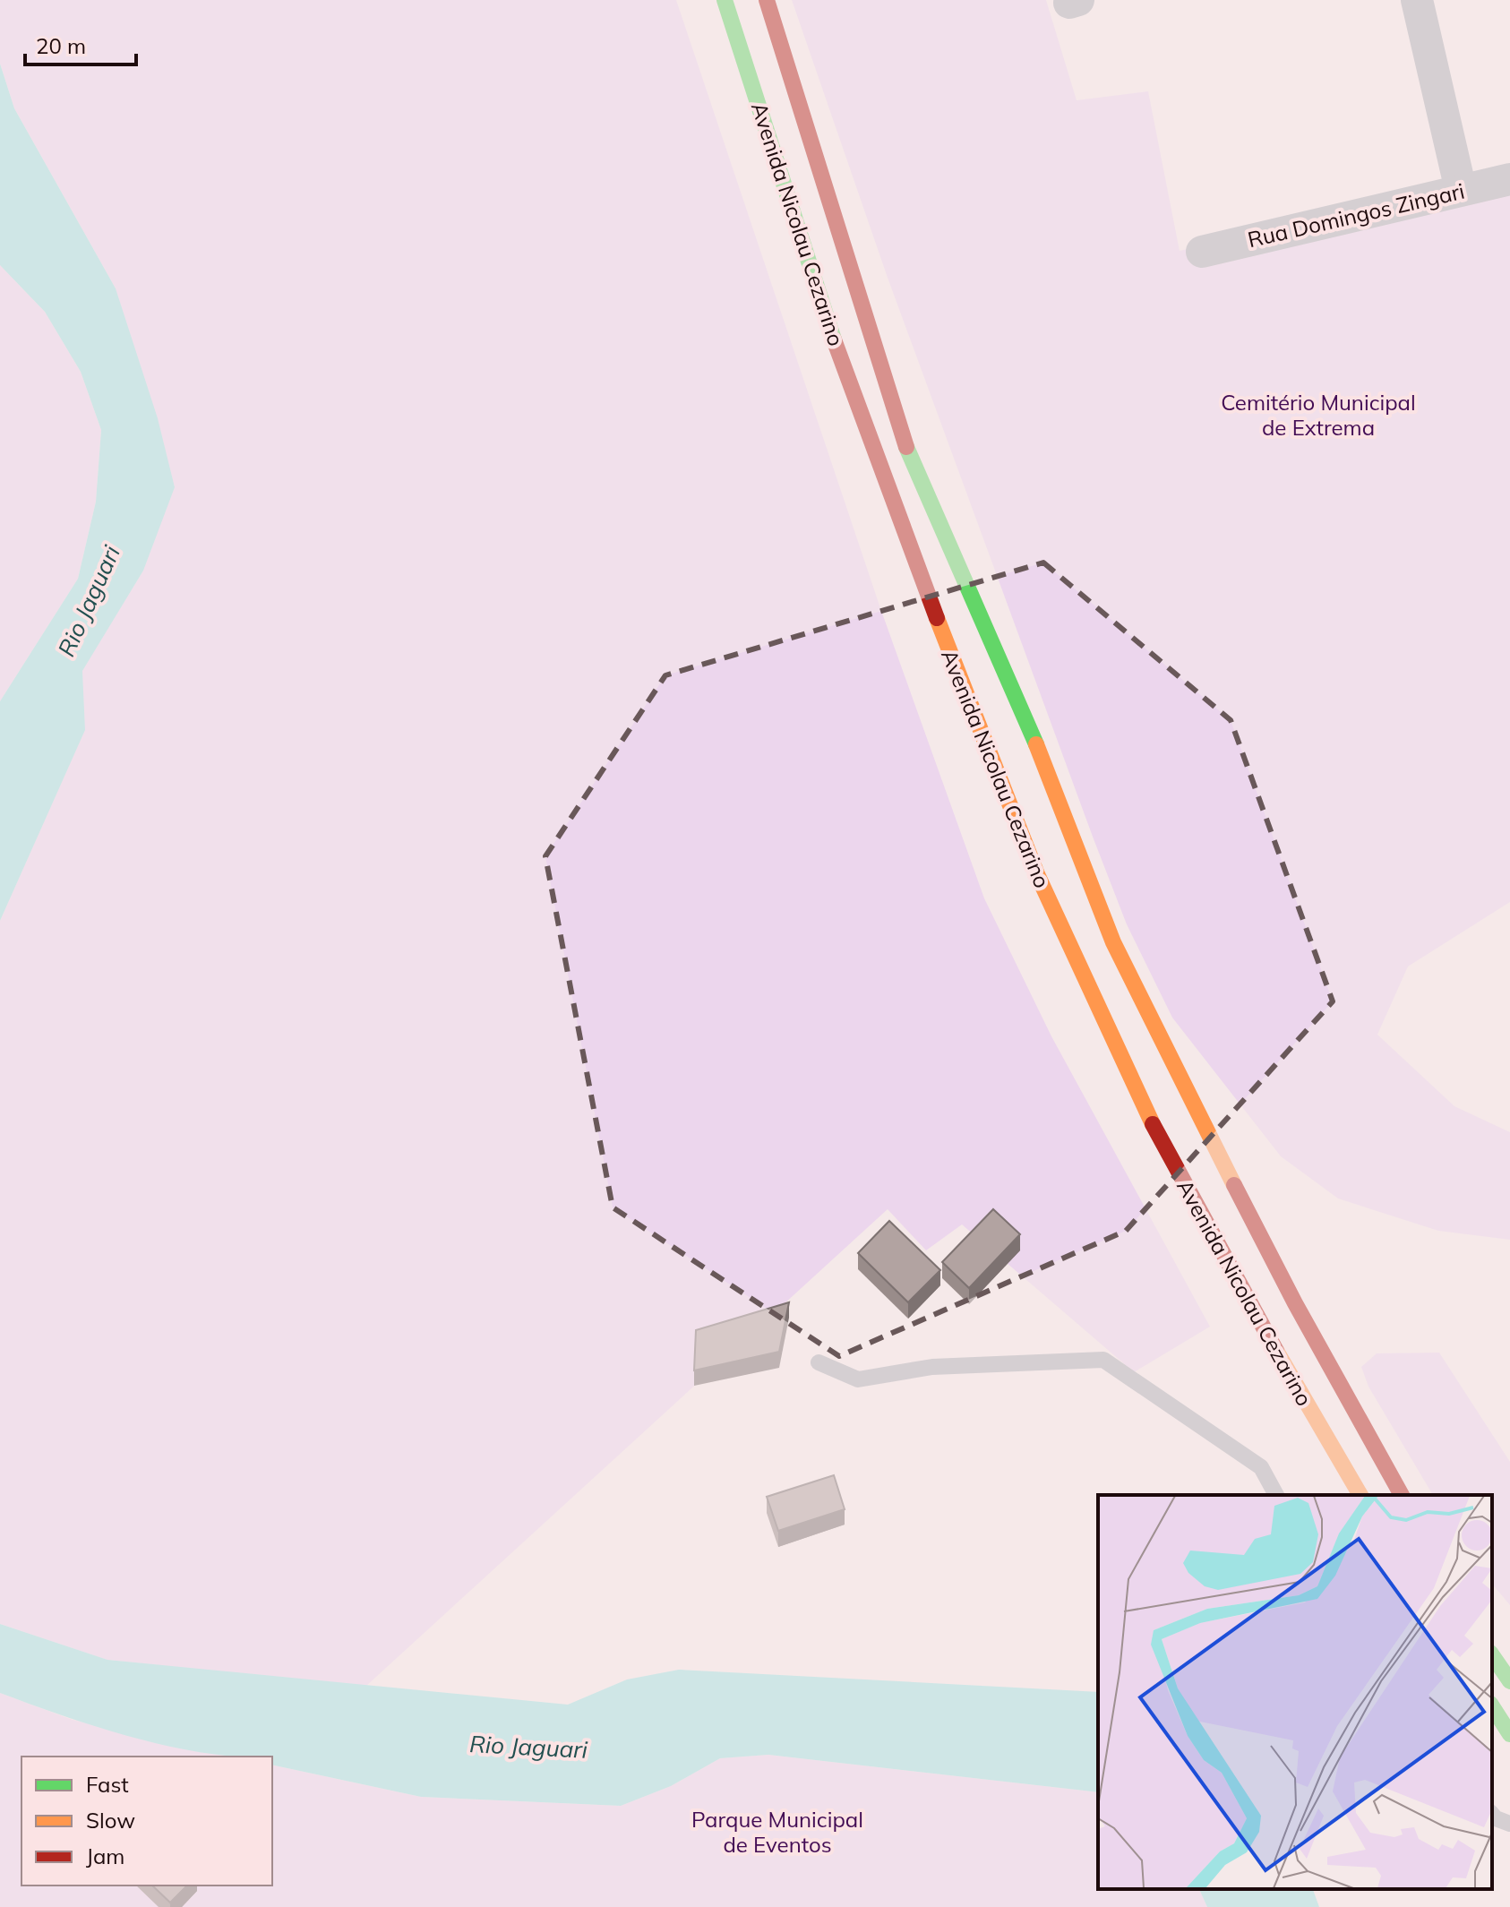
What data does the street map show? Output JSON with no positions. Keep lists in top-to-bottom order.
{
  "streets": {
    "main road": ["Avenida Nicolau Cezarino"],
    "street": ["Rua Domingos Zingari"]
  },
  "water": ["Rio Jaguari"],
  "parks": ["Cemitério Municipal de Extrema", "Parque Municipal de Eventos"],
  "legend": ["Fast", "Slow", "Jam"],
  "scale_bar": "20 m"
}
